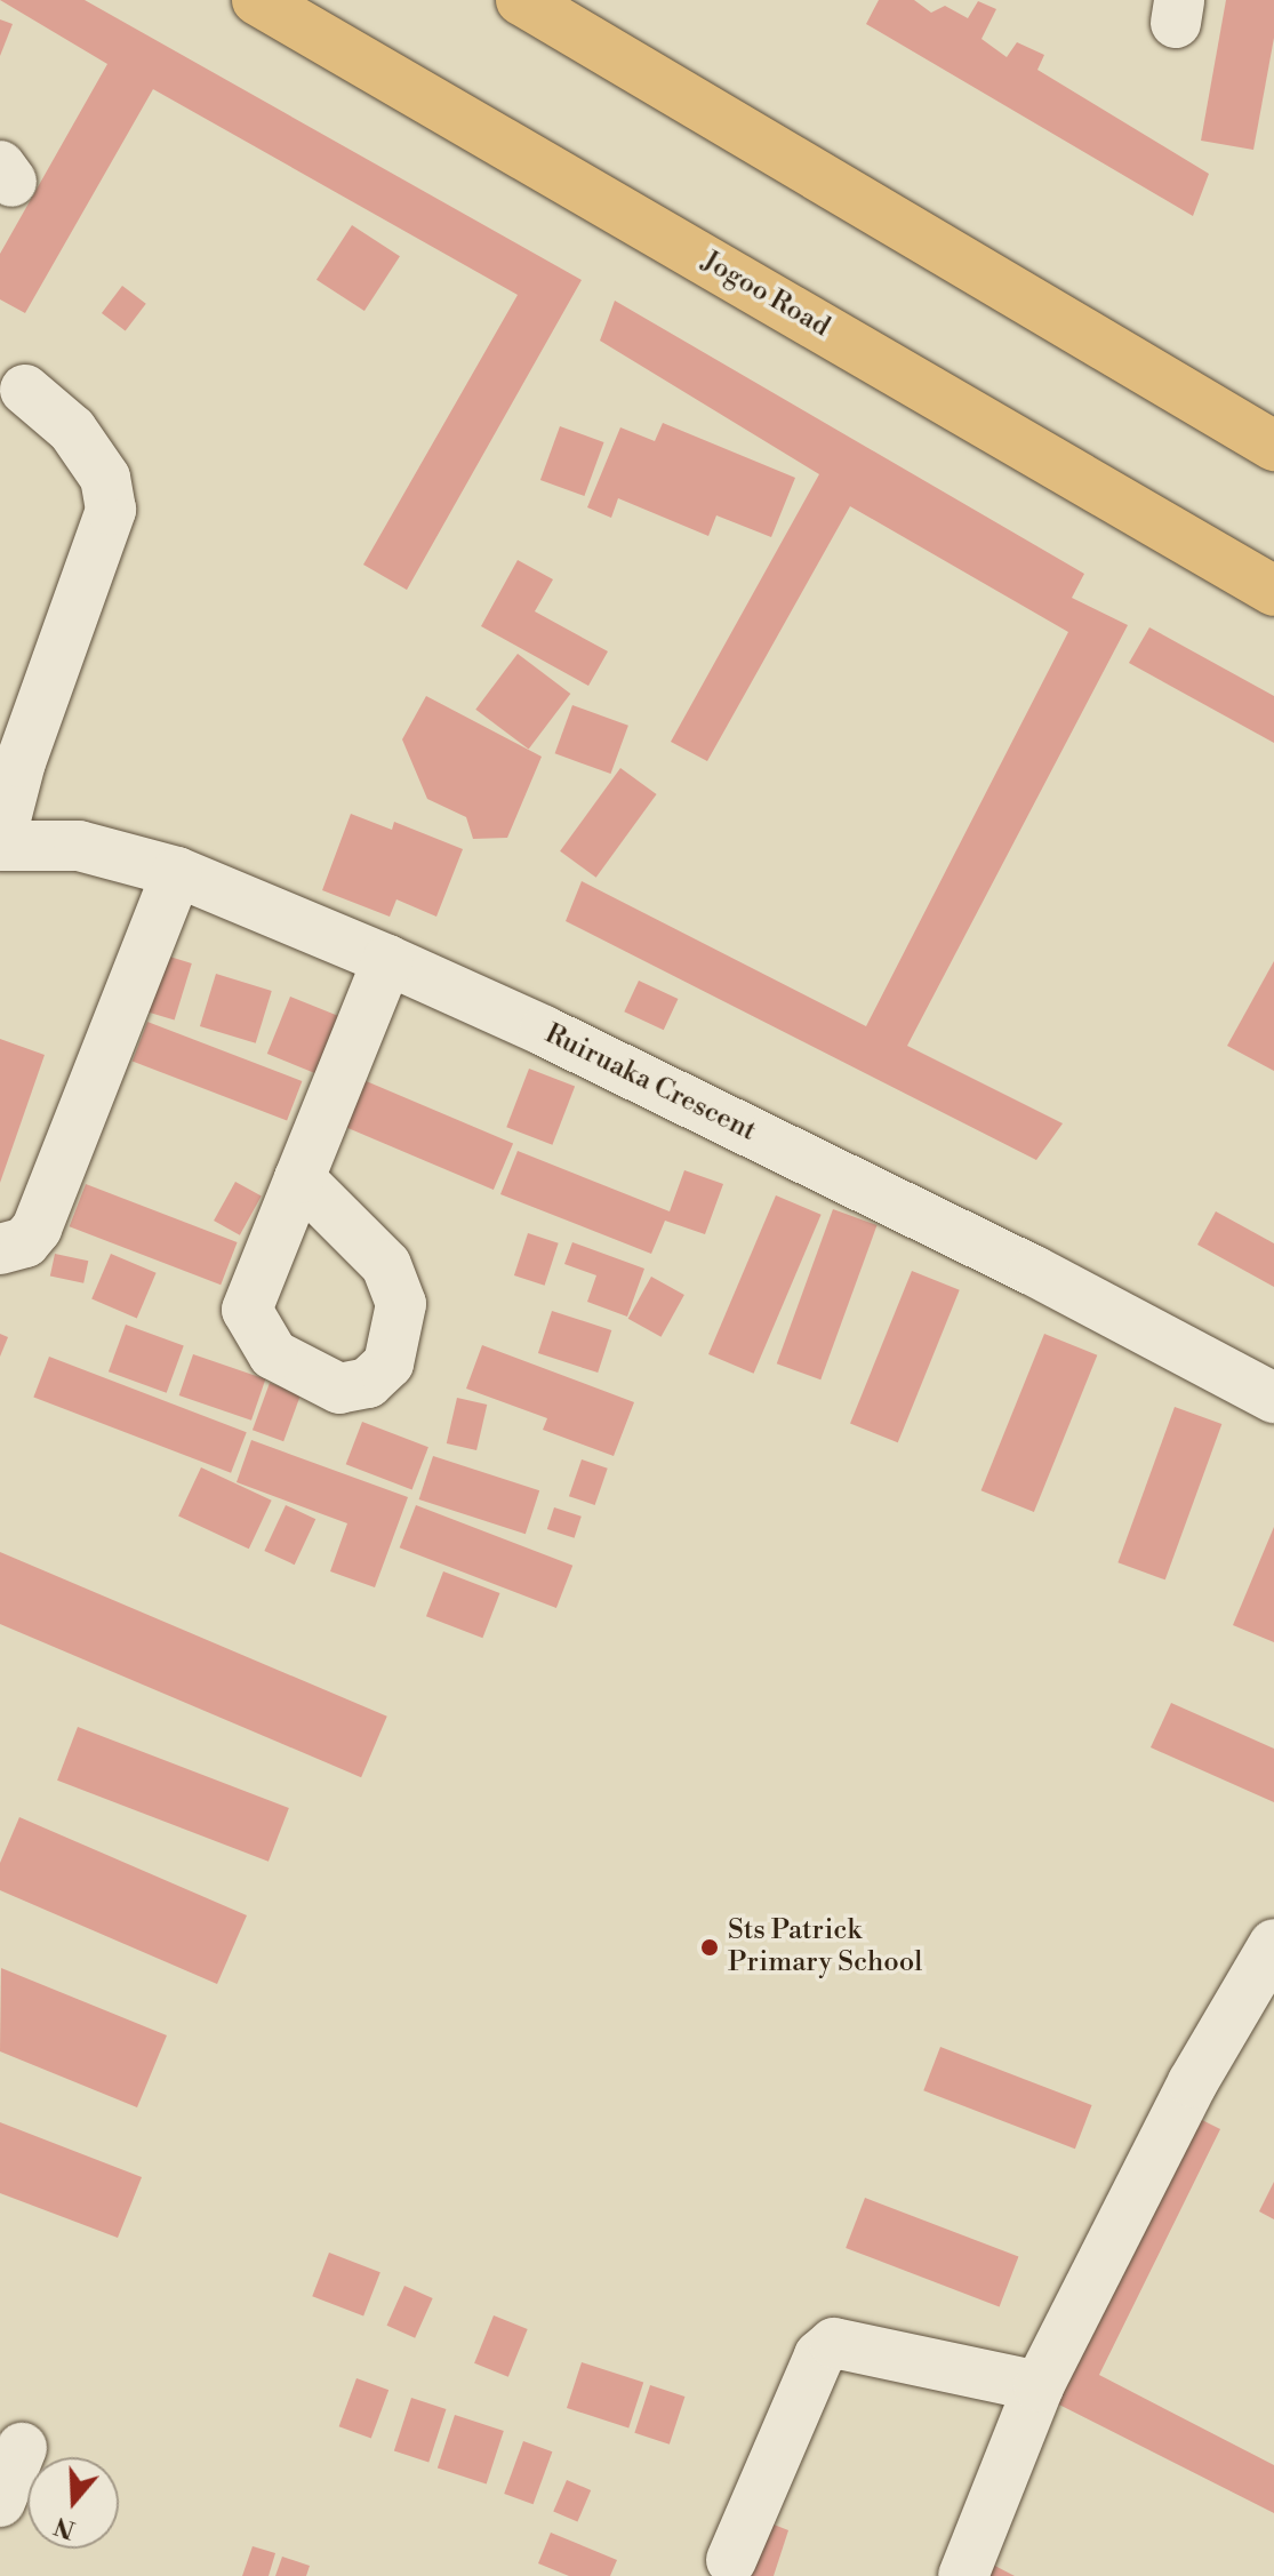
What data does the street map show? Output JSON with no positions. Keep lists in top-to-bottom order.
{
  "streets": {
    "main road": ["Jogoo Road"],
    "street": ["Ruiruaka Crescent"]
  },
  "places": ["Sts Patrick Primary School"],
  "north": "bottom"
}
